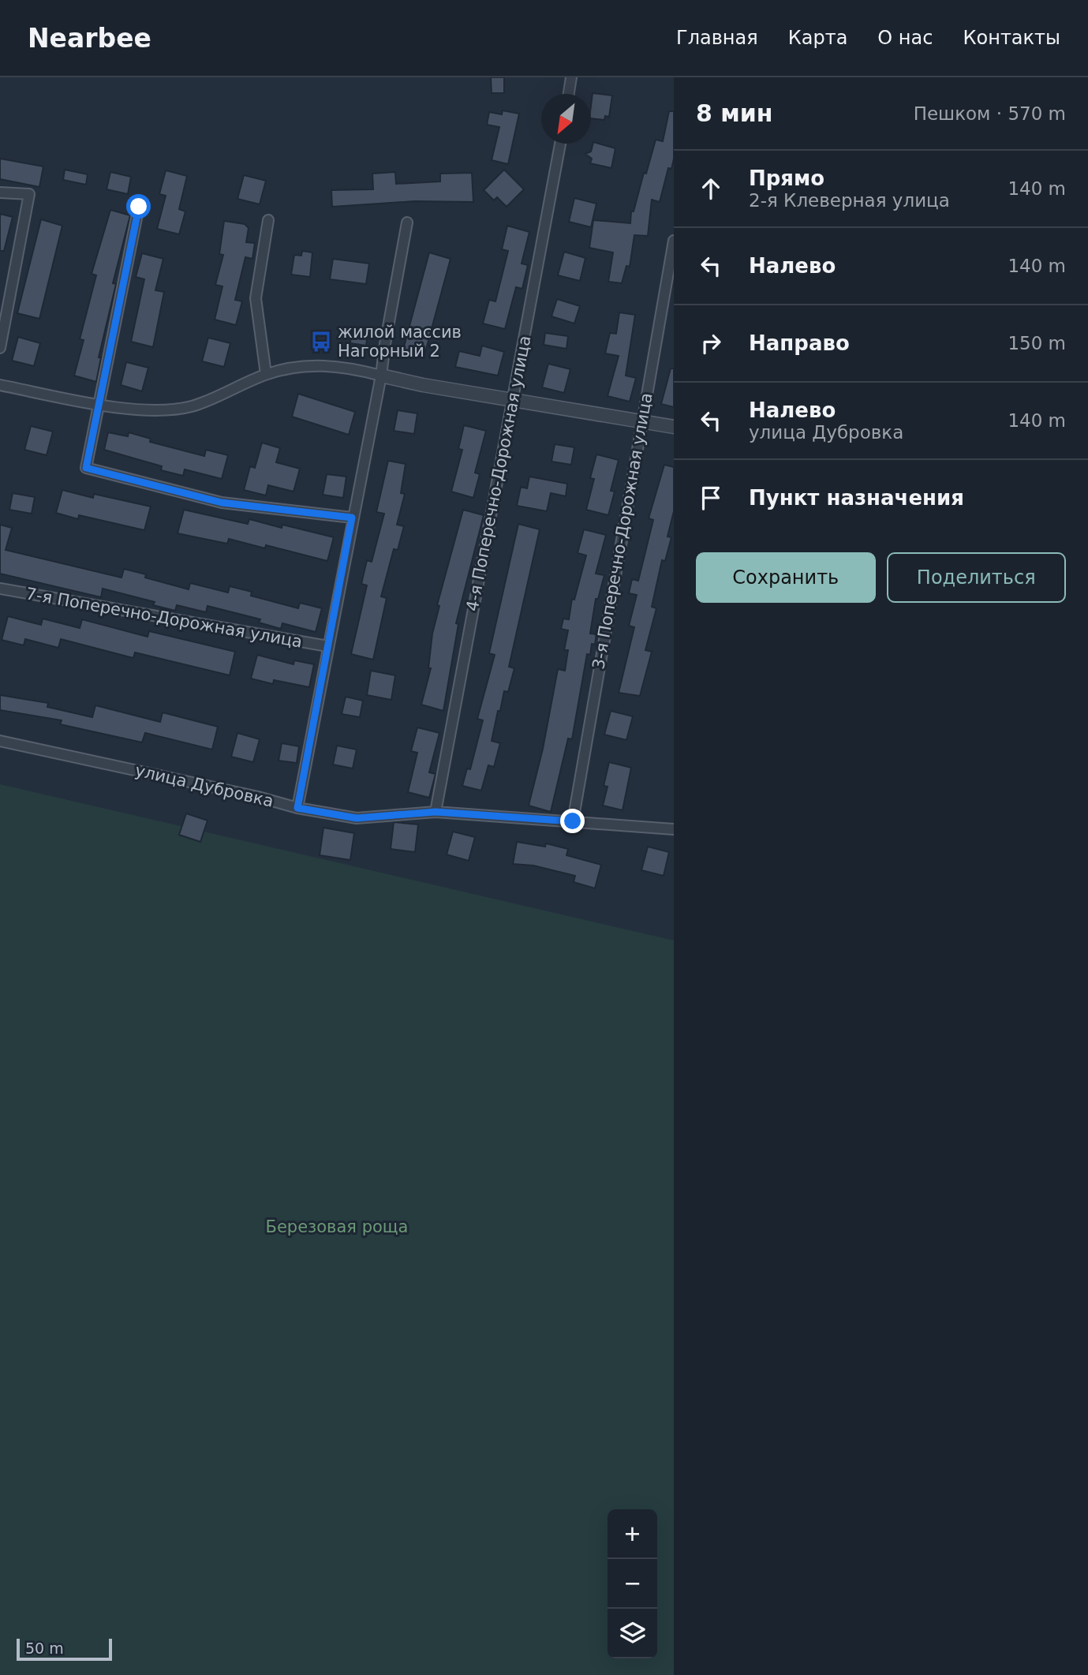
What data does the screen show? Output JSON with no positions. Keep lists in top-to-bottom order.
{
  "streets": {
    "street": [
      "4-я Поперечно-Дорожная улица",
      "3-я Поперечно-Дорожная улица",
      "7-я Поперечно-Дорожная улица",
      "улица Дубровка"
    ]
  },
  "crossings": [
    ["4-я Поперечно-Дорожная улица", "улица Дубровка"],
    ["3-я Поперечно-Дорожная улица", "улица Дубровка"]
  ],
  "parks": ["Березовая роща"],
  "places": {
    "bus stop": ["жилой массив Нагорный 2"]
  },
  "scale_bar": "50 m",
  "north": "bottom left",
  "page": {
    "header": "Nearbee",
    "nav": [
      "Главная",
      "Карта",
      "О нас",
      "Контакты"
    ],
    "heading": ["8 мин", "Пешком · 570 m"],
    "list": [
      ["Прямо", "2-я Клеверная улица", "140 m"],
      ["Налево", "140 m"],
      ["Направо", "150 m"],
      ["Налево", "улица Дубровка", "140 m"],
      "Пункт назначения"
    ],
    "buttons": ["Сохранить", "Поделиться"],
    "map_buttons": ["+", "−"],
    "scale": "50 m"
  }
}
